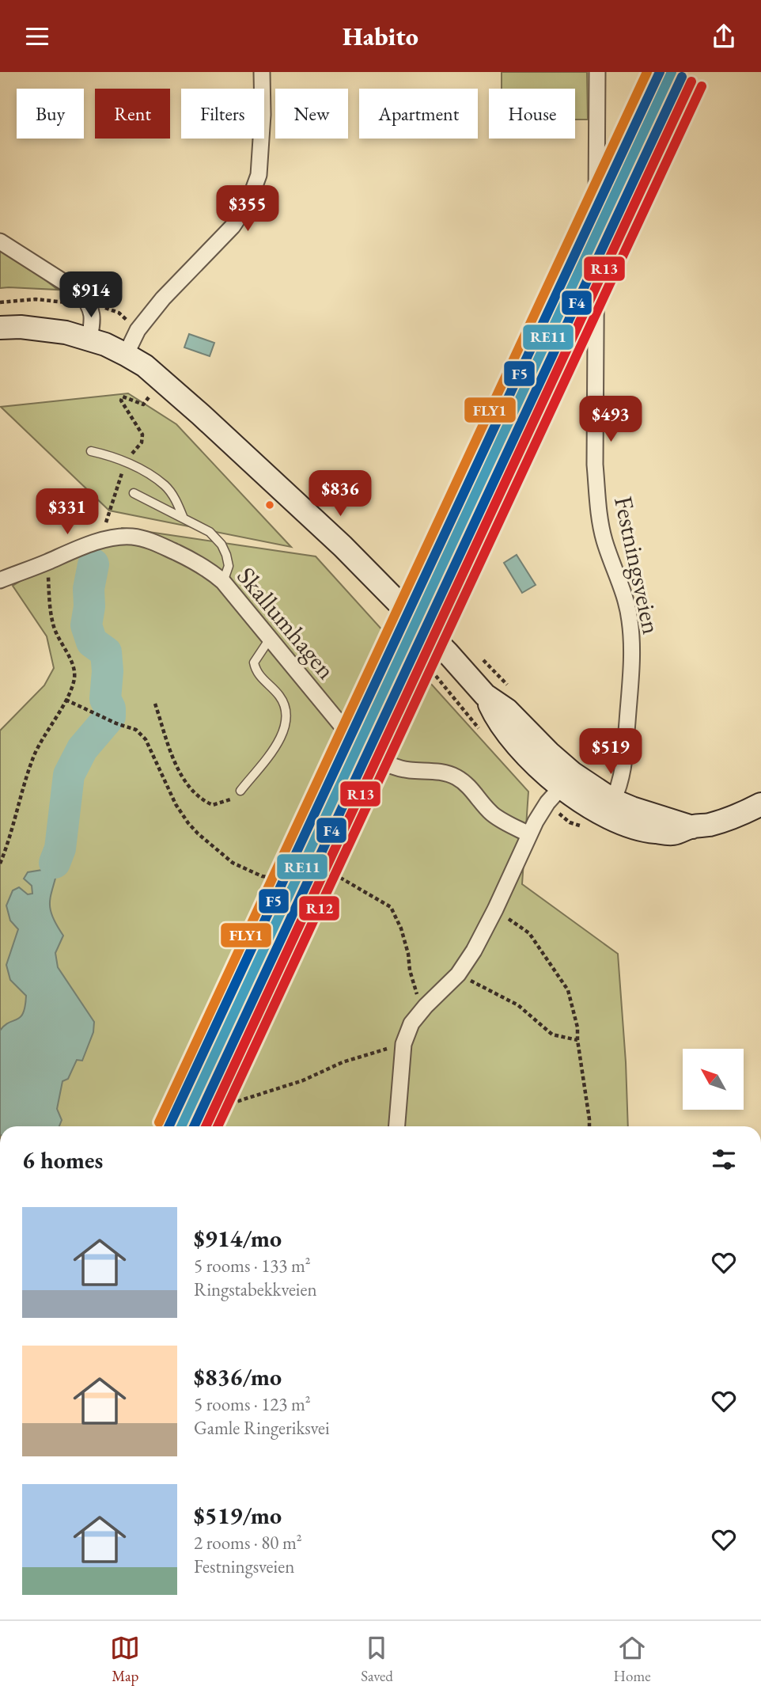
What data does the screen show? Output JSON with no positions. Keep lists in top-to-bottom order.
{
  "streets": {
    "street": ["Festningsveien", "Skallumhagen"]
  },
  "lines": [
    "transit line RE11",
    "transit line F5",
    "transit line FLY1",
    "transit line F4",
    "transit line R13",
    "transit line R12"
  ],
  "north": "top left",
  "page": {
    "header": "Habito",
    "chip": [
      "Buy",
      "Rent",
      "Filters",
      "New",
      "Apartment",
      "House"
    ],
    "price": [
      "$355",
      "$914",
      "$493",
      "$836",
      "$331",
      "$519"
    ],
    "heading": "6 homes",
    "list": [
      {
        "name": "$914/mo",
        "note": "5 rooms · 133 m² · Ringstabekkveien"
      },
      {
        "name": "$836/mo",
        "note": "5 rooms · 123 m² · Gamle Ringeriksvei"
      },
      {
        "name": "$519/mo",
        "note": "2 rooms · 80 m² · Festningsveien"
      }
    ],
    "tabs": ["Map", "Saved", "Home"]
  }
}
